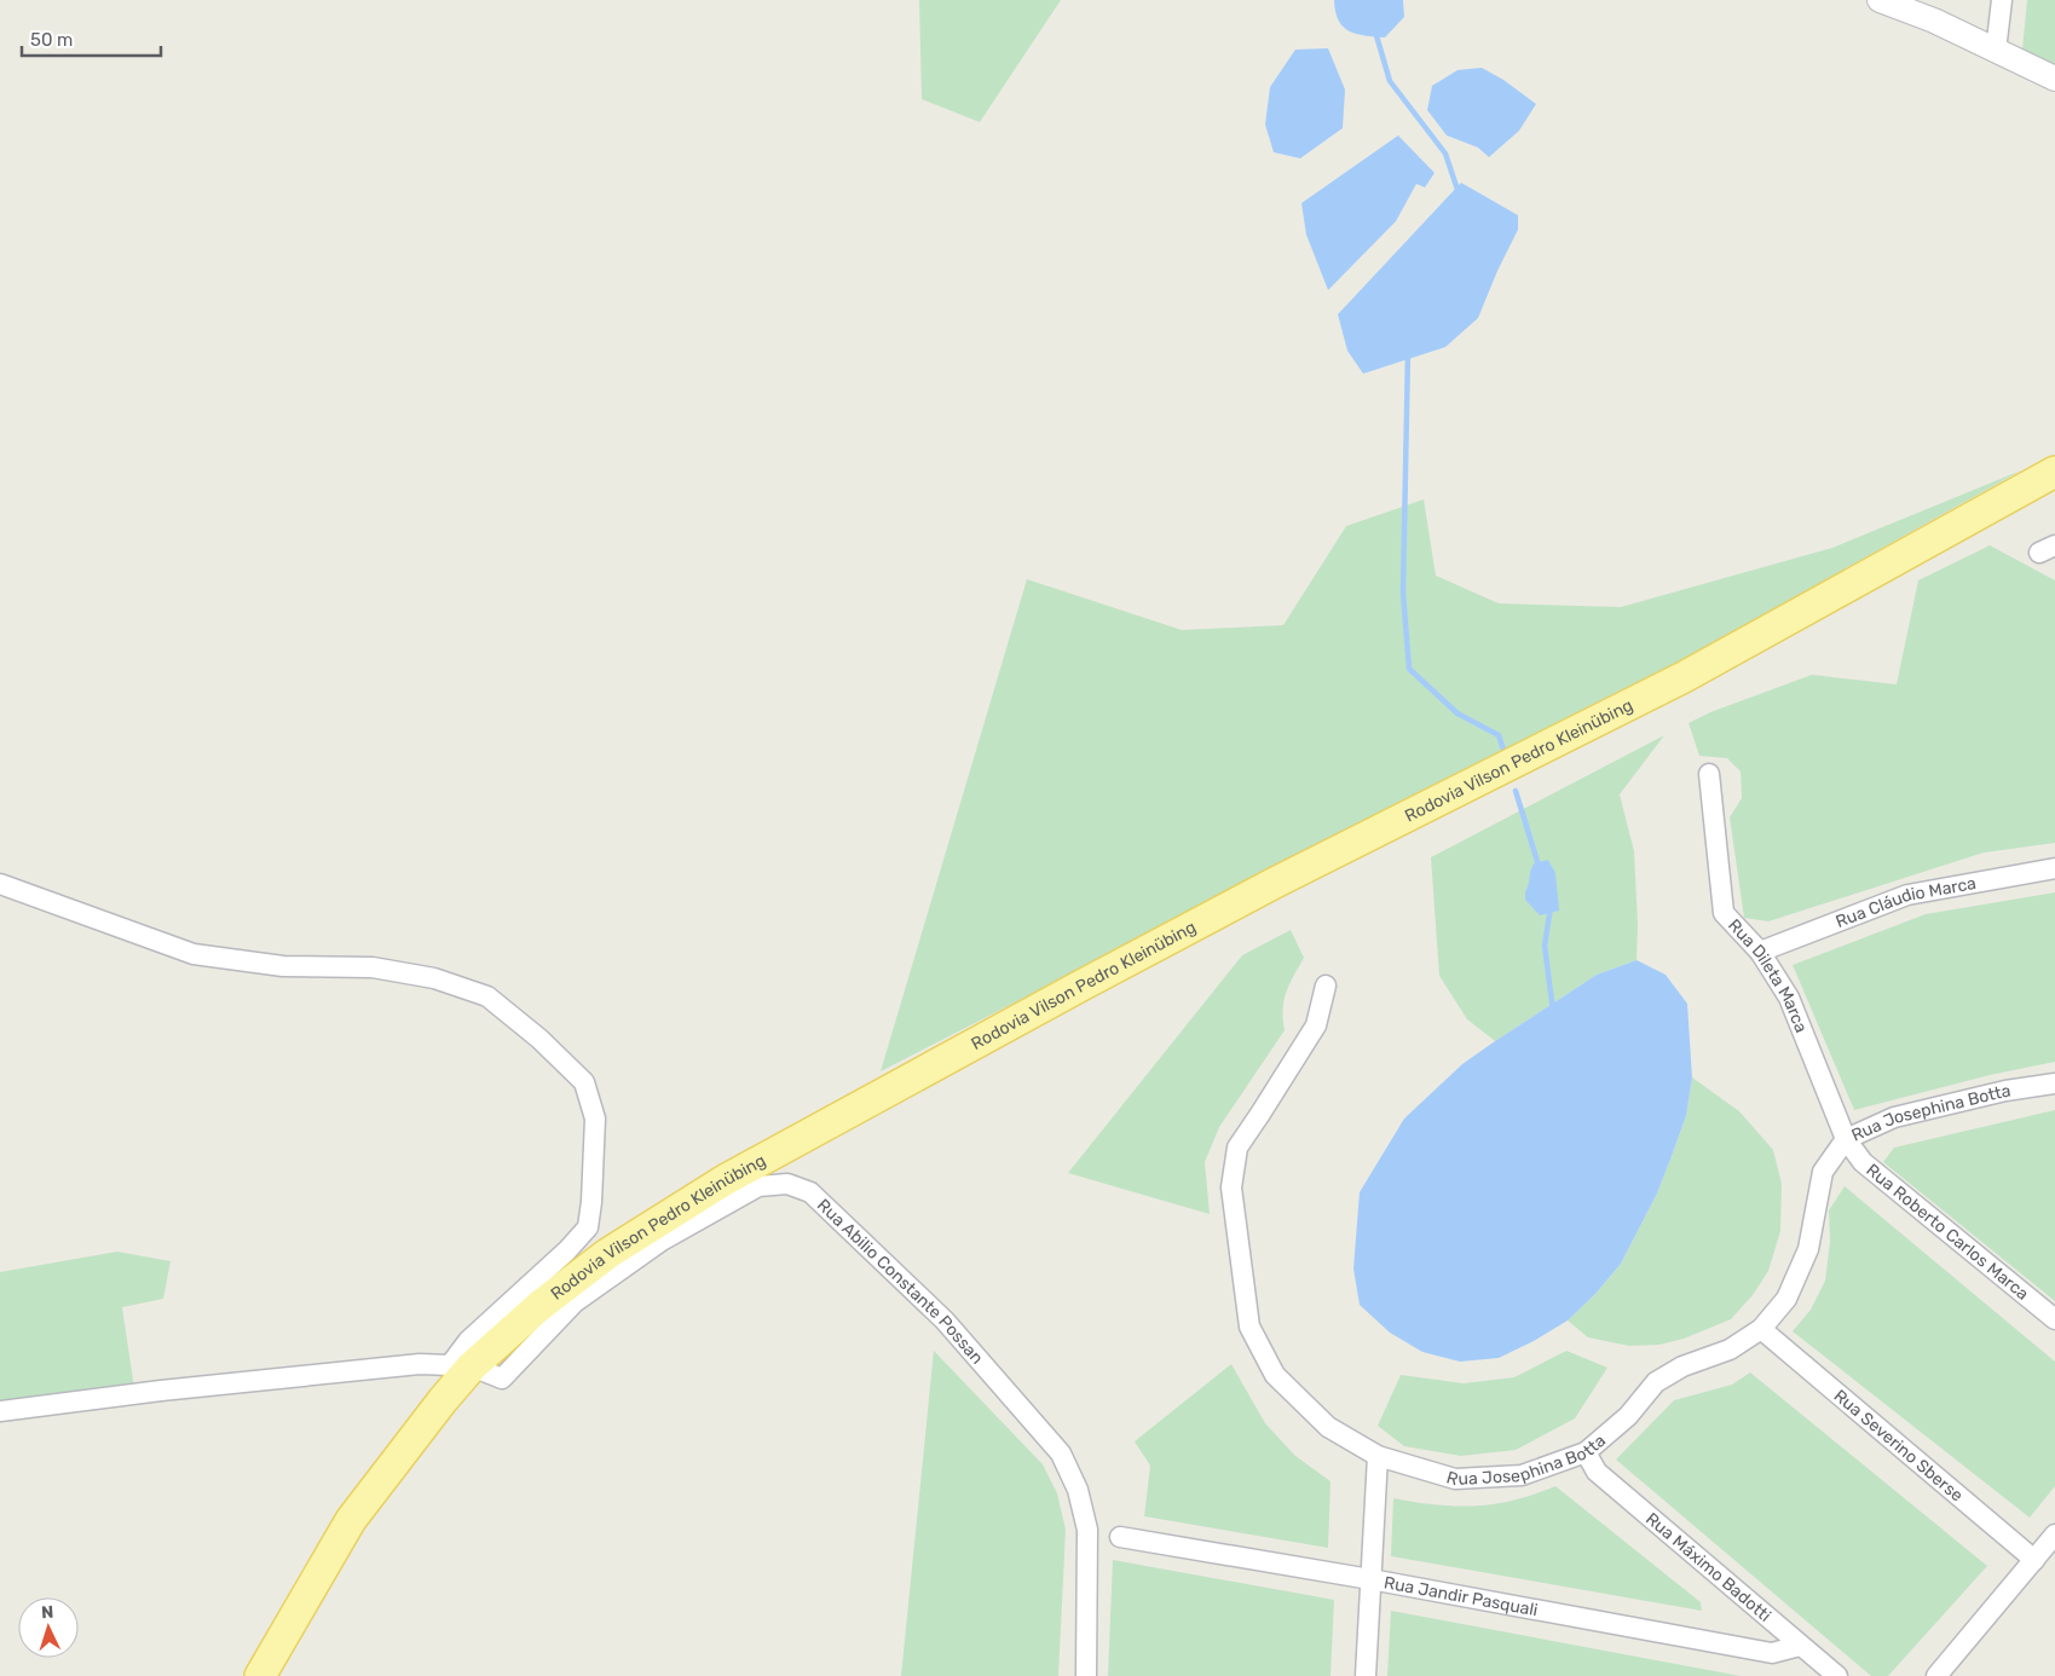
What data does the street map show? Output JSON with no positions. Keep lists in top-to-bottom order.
{
  "streets": {
    "main road": ["Rodovia Vilson Pedro Kleinübing"],
    "street": [
      "Rua Cláudio Marca",
      "Rua Dileta Marca",
      "Rua Josephina Botta",
      "Rua Roberto Carlos Marca",
      "Rua Abilio Constante Possan",
      "Rua Severino Sberse",
      "Rua Máximo Badotti",
      "Rua Jandir Pasquali"
    ]
  },
  "crossings": [
    ["Rodovia Vilson Pedro Kleinübing", "Rua Abilio Constante Possan"],
    ["Rua Cláudio Marca", "Rua Dileta Marca"],
    ["Rua Dileta Marca", "Rua Josephina Botta"],
    ["Rua Dileta Marca", "Rua Roberto Carlos Marca"],
    ["Rua Josephina Botta", "Rua Roberto Carlos Marca"],
    ["Rua Josephina Botta", "Rua Severino Sberse"],
    ["Rua Josephina Botta", "Rua Máximo Badotti"],
    ["Rua Máximo Badotti", "Rua Jandir Pasquali"]
  ],
  "scale_bar": "50 m",
  "north": "top"
}
